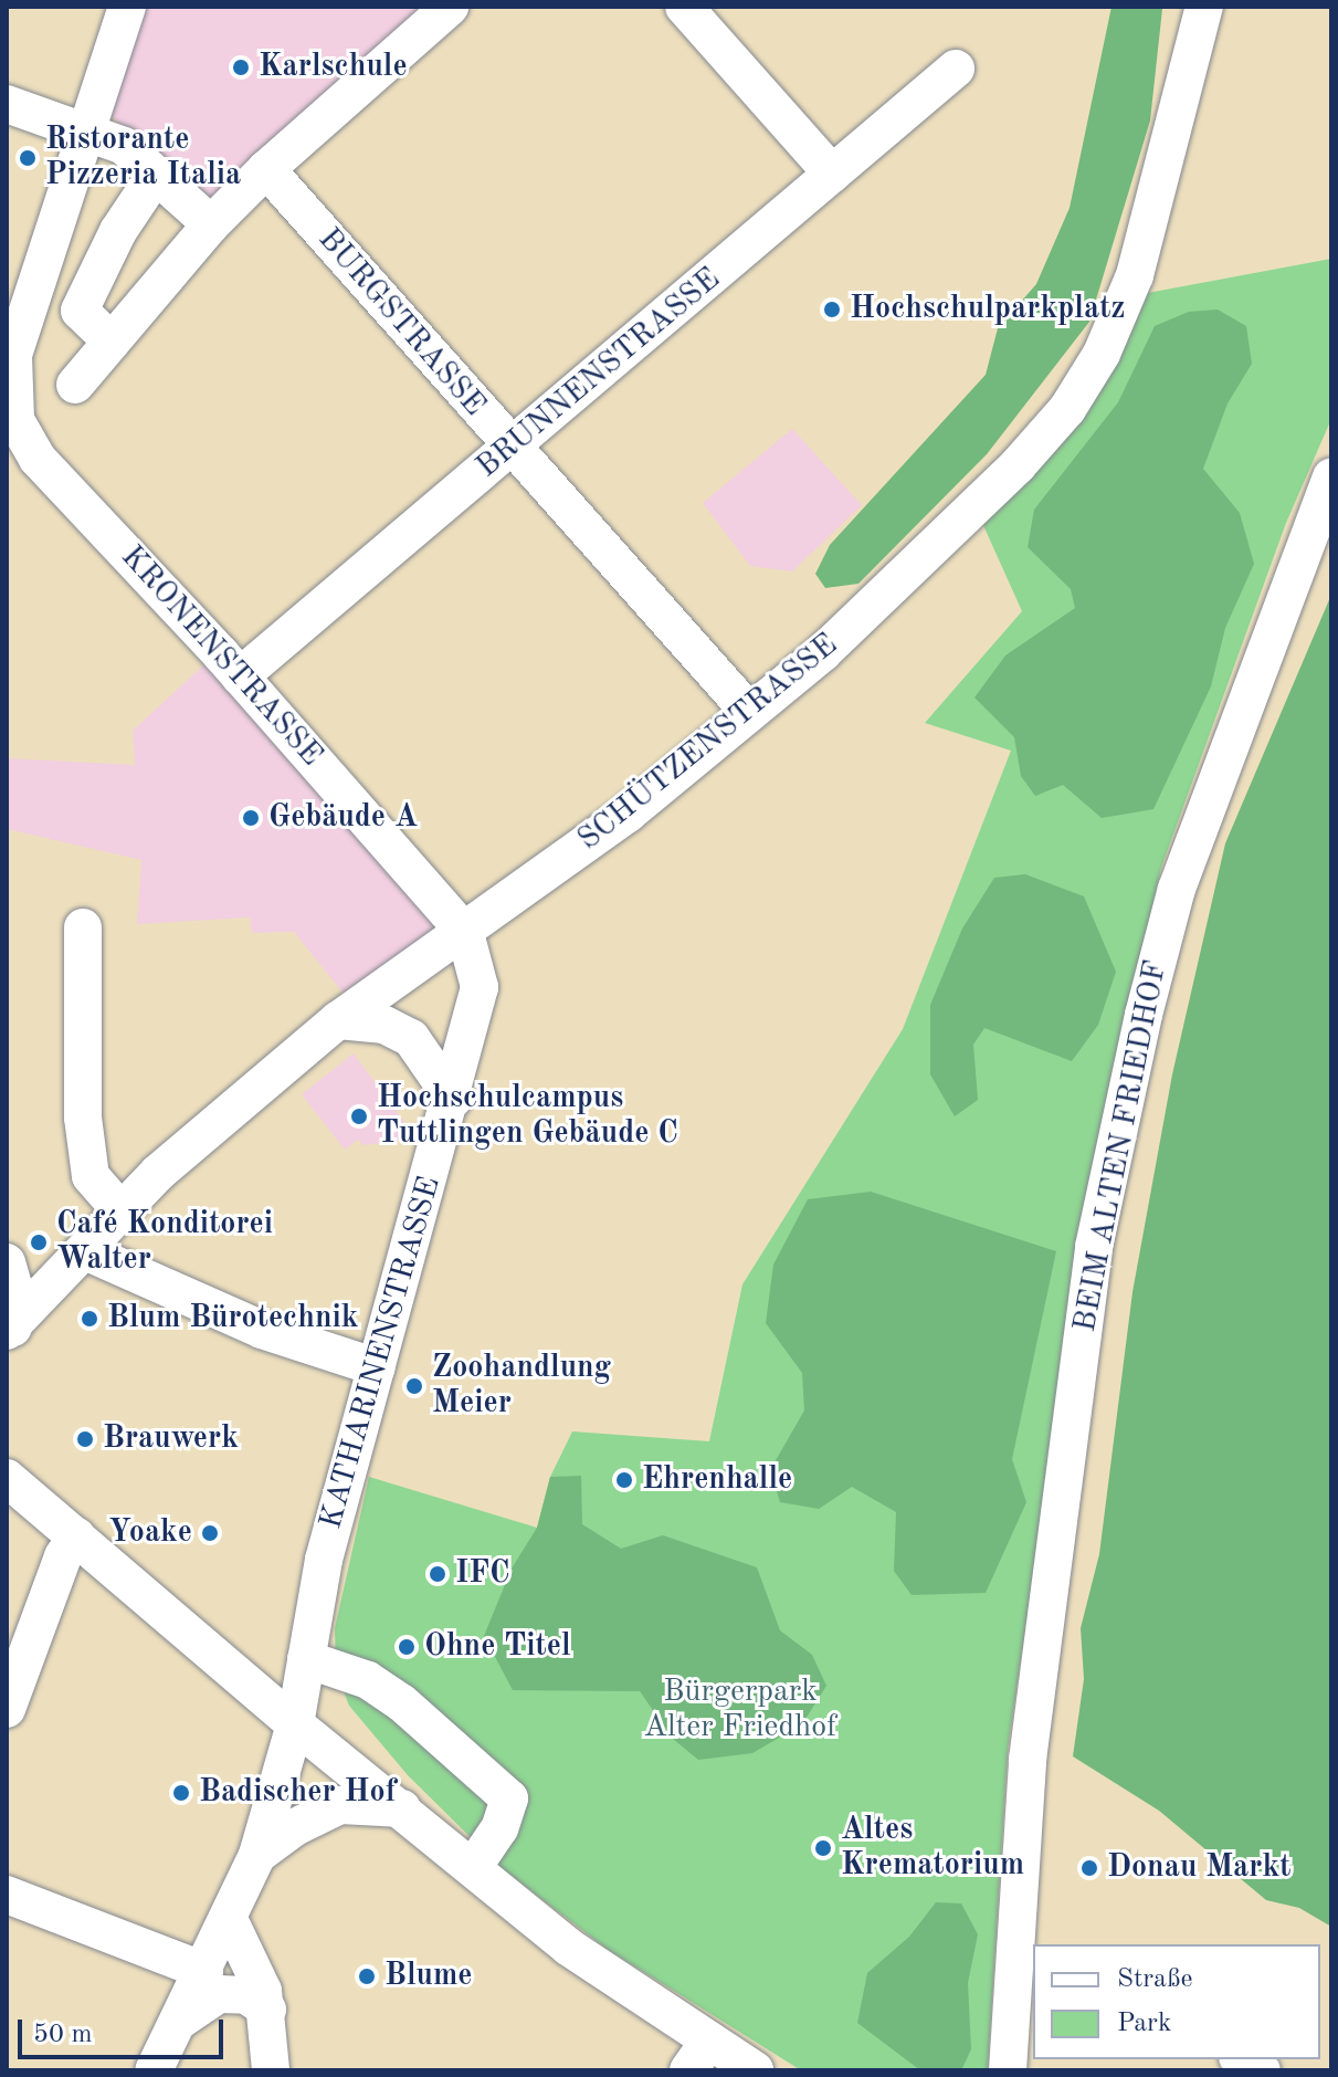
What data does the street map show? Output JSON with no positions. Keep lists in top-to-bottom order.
{
  "streets": {
    "street": [
      "BURGSTRASSE",
      "BRUNNENSTRASSE",
      "KRONENSTRASSE",
      "SCHÜTZENSTRASSE",
      "BEIM ALTEN FRIEDHOF",
      "KATHARINENSTRASSE"
    ]
  },
  "crossings": [
    ["BURGSTRASSE", "BRUNNENSTRASSE"],
    ["BURGSTRASSE", "SCHÜTZENSTRASSE"],
    ["BRUNNENSTRASSE", "KRONENSTRASSE"],
    ["KRONENSTRASSE", "SCHÜTZENSTRASSE"],
    ["KRONENSTRASSE", "KATHARINENSTRASSE"],
    ["SCHÜTZENSTRASSE", "KATHARINENSTRASSE"]
  ],
  "parks": ["Bürgerpark Alter Friedhof"],
  "places": [
    "Karlschule",
    "Ristorante Pizzeria Italia",
    "Hochschulparkplatz",
    "Gebäude A",
    "Hochschulcampus Tuttlingen Gebäude C",
    "Café Konditorei Walter",
    "Blum Bürotechnik",
    "Zoohandlung Meier",
    "Brauwerk",
    "Ehrenhalle",
    "Yoake",
    "IFC",
    "Ohne Titel",
    "Badischer Hof",
    "Altes Krematorium",
    "Donau Markt",
    "Blume"
  ],
  "legend": ["Straße", "Park"],
  "scale_bar": "50 m"
}
